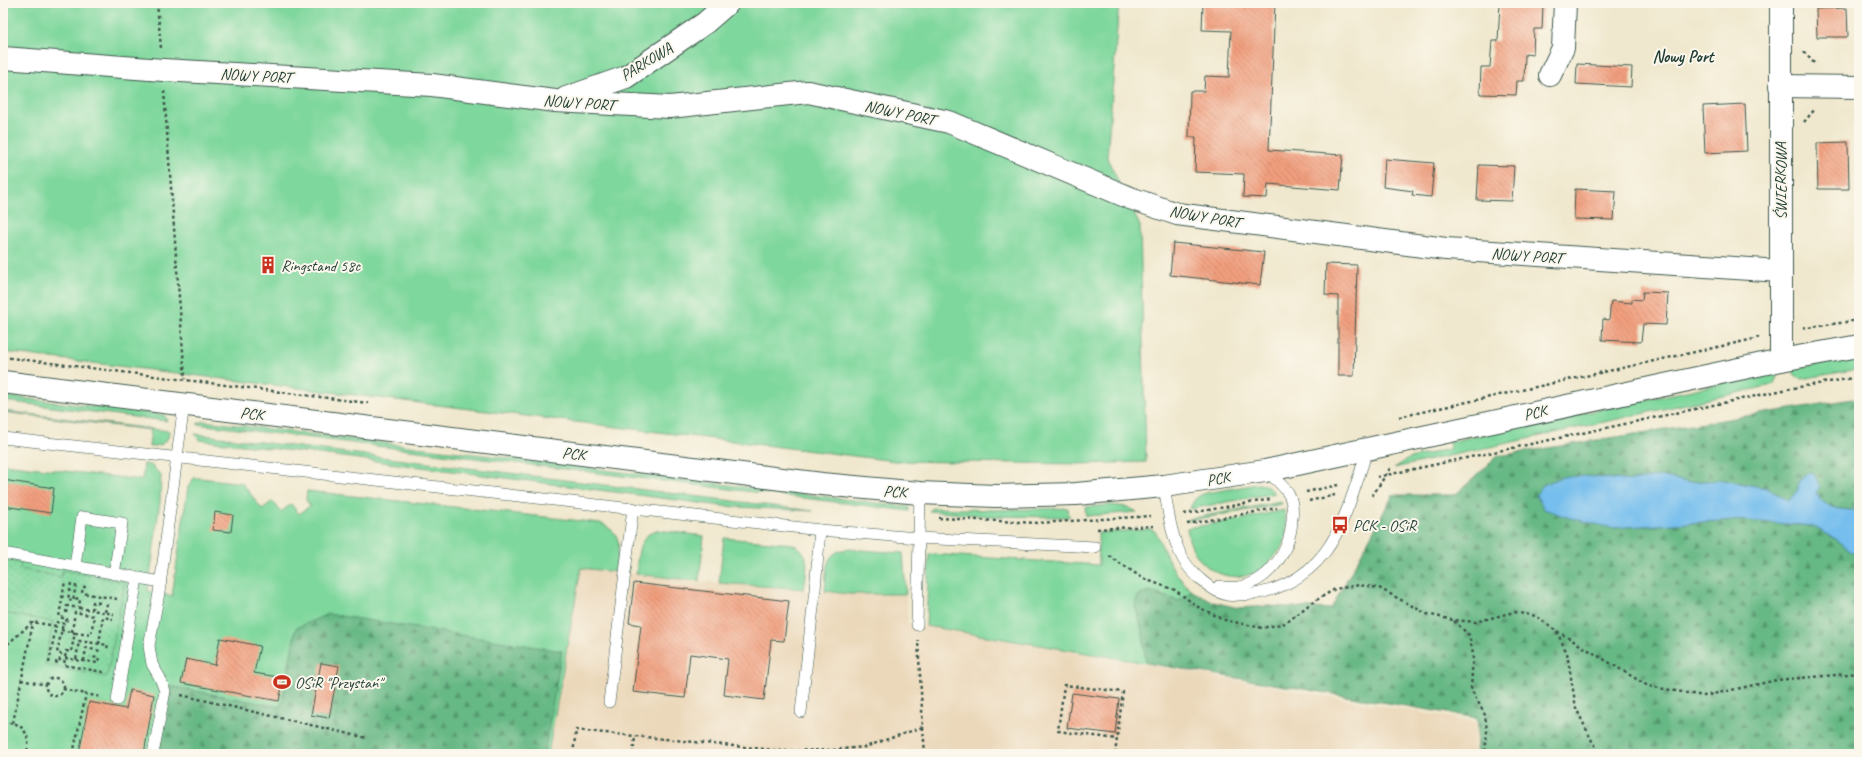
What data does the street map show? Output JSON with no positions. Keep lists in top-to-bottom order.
{
  "streets": {
    "street": [
      "PARKOWA",
      "NOWY PORT",
      "ŚWIERKOWA",
      "PCK"
    ]
  },
  "crossings": [
    ["PARKOWA", "NOWY PORT"],
    ["NOWY PORT", "ŚWIERKOWA"],
    ["ŚWIERKOWA", "PCK"]
  ],
  "districts": ["Nowy Port"],
  "places": {
    "building": ["Ringstand 58c"],
    "bus stop": ["PCK - OSiR"],
    "sports": ["OSiR \"Przystań\""]
  }
}
